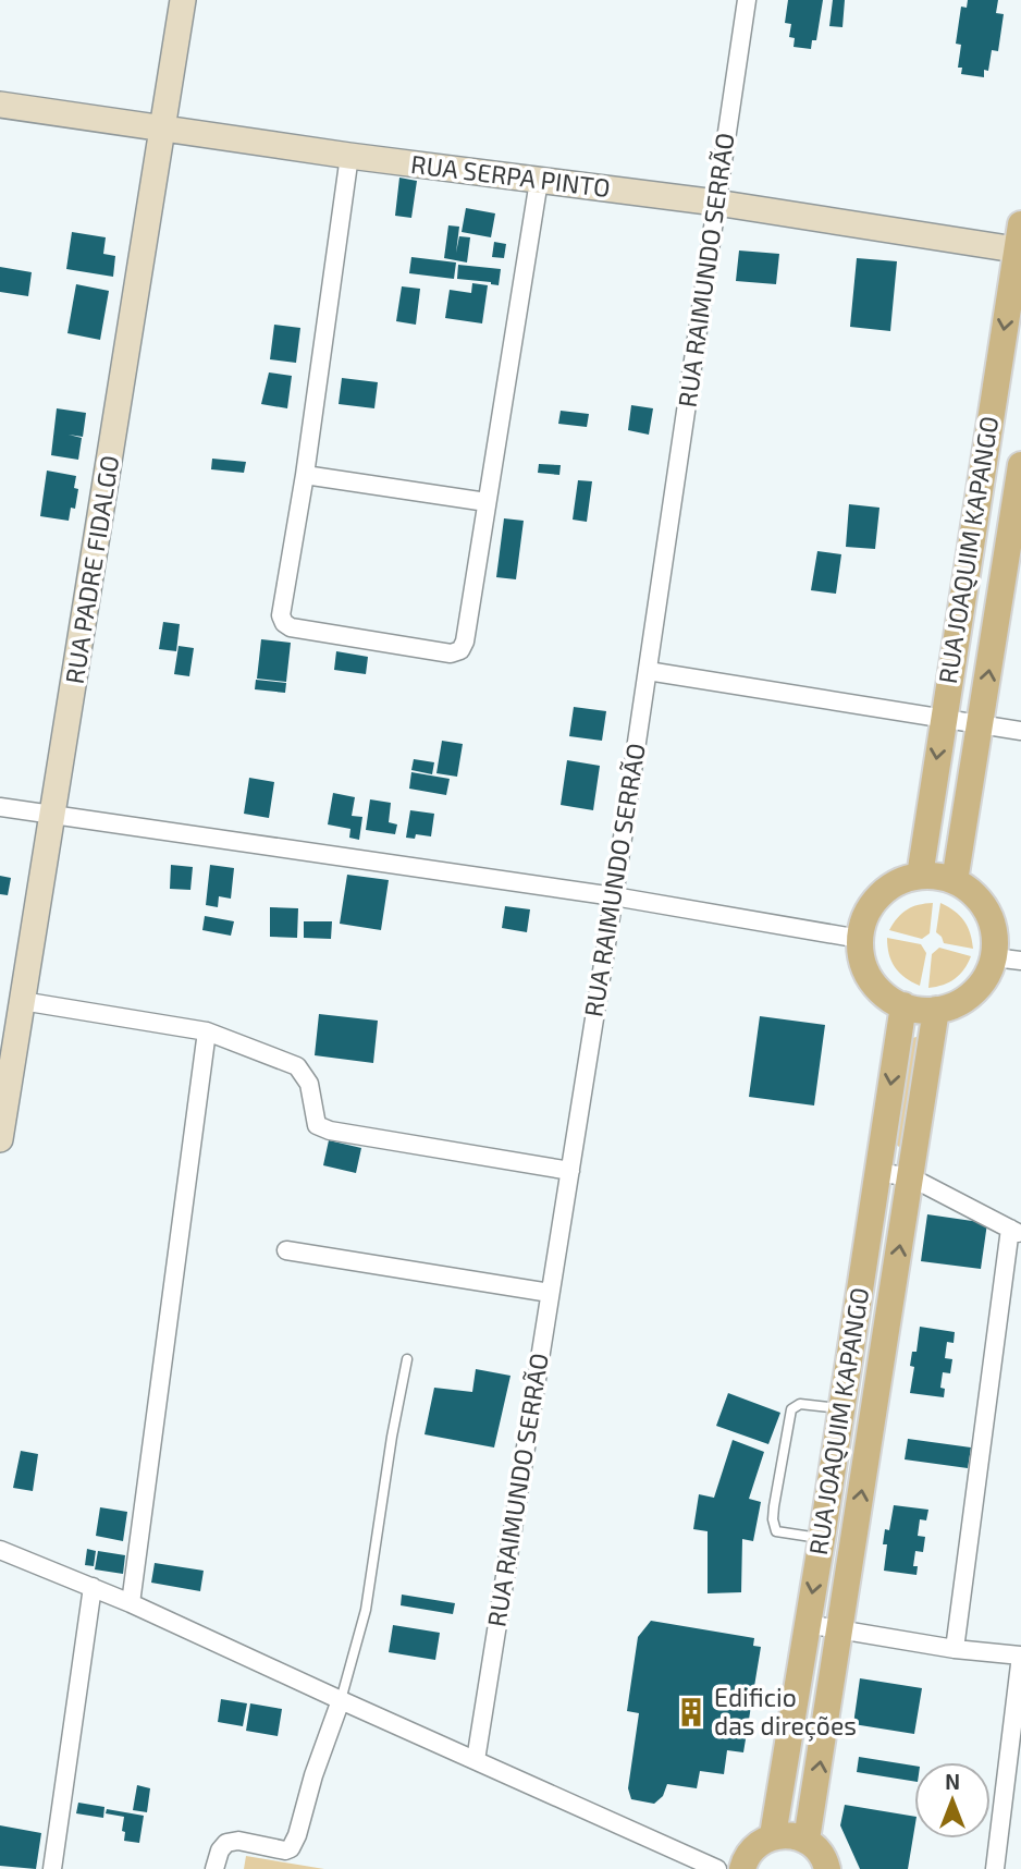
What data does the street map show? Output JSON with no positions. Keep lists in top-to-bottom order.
{
  "streets": {
    "main road": ["RUA JOAQUIM KAPANGO"],
    "street": ["RUA SERPA PINTO", "RUA RAIMUNDO SERRÃO", "RUA PADRE FIDALGO"]
  },
  "crossings": [
    ["RUA SERPA PINTO", "RUA RAIMUNDO SERRÃO"],
    ["RUA SERPA PINTO", "RUA JOAQUIM KAPANGO"],
    ["RUA SERPA PINTO", "RUA PADRE FIDALGO"]
  ],
  "places": {
    "building": ["Edificio das direções"]
  },
  "north": "top"
}
